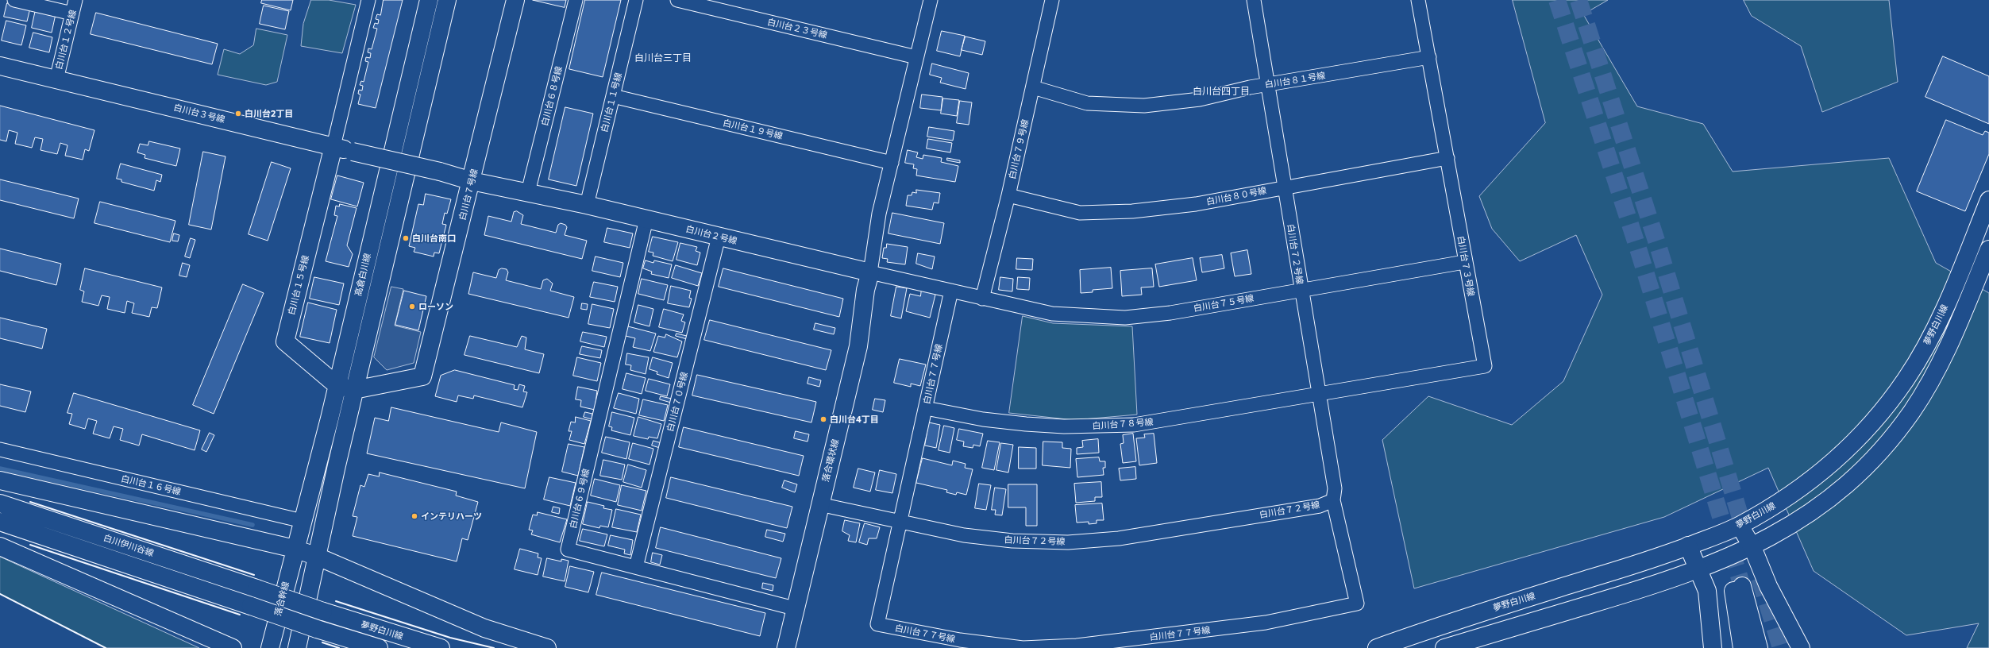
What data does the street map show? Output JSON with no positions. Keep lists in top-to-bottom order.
{
  "streets": {
    "main road": [
      "白川台３号線",
      "白川台７号線",
      "白川台２号線",
      "高倉白川線",
      "白川台１５号線",
      "夢野白川線",
      "落合環状線",
      "白川伊川谷線",
      "落合幹線"
    ],
    "street": [
      "白川台２３号線",
      "白川台１２号線",
      "白川台８１号線",
      "白川台６８号線",
      "白川台１１号線",
      "白川台１９号線",
      "白川台７９号線",
      "白川台８０号線",
      "白川台７２号線",
      "白川台７３号線",
      "白川台７５号線",
      "白川台７７号線",
      "白川台７０号線",
      "白川台７８号線",
      "白川台１６号線",
      "白川台６９号線"
    ]
  },
  "crossings": [
    ["白川台１２号線", "白川台３号線"],
    ["白川台８１号線", "白川台７９号線"],
    ["白川台８１号線", "白川台７２号線"],
    ["白川台８１号線", "白川台７３号線"],
    ["白川台６８号線", "白川台２号線"],
    ["白川台１１号線", "白川台１９号線"],
    ["白川台１１号線", "白川台２号線"],
    ["白川台３号線", "白川台７号線"],
    ["白川台３号線", "白川台２号線"],
    ["白川台３号線", "白川台１５号線"],
    ["白川台７９号線", "白川台８０号線"],
    ["白川台７９号線", "白川台７５号線"],
    ["白川台７号線", "白川台２号線"],
    ["白川台７号線", "高倉白川線"],
    ["白川台７号線", "白川台１５号線"],
    ["白川台８０号線", "白川台７２号線"],
    ["白川台８０号線", "白川台７３号線"],
    ["白川台２号線", "白川台７５号線"],
    ["白川台２号線", "白川台７７号線"],
    ["白川台２号線", "白川台７０号線"],
    ["白川台２号線", "落合環状線"],
    ["白川台２号線", "白川台６９号線"],
    ["白川台７２号線", "白川台７３号線"],
    ["白川台７２号線", "白川台７５号線"],
    ["白川台７２号線", "白川台７７号線"],
    ["白川台７２号線", "白川台７８号線"],
    ["白川台７２号線", "落合環状線"],
    ["白川台７３号線", "白川台７５号線"],
    ["白川台７３号線", "白川台７８号線"],
    ["高倉白川線", "白川台１５号線"],
    ["高倉白川線", "白川台１６号線"],
    ["高倉白川線", "落合幹線"],
    ["白川台７５号線", "白川台７７号線"],
    ["夢野白川線", "白川伊川谷線"],
    ["白川台７７号線", "白川台７８号線"],
    ["白川台７０号線", "白川台６９号線"],
    ["落合環状線", "白川台６９号線"]
  ],
  "districts": ["白川台三丁目", "白川台四丁目"],
  "places": [
    "白川台2丁目",
    "白川台南口",
    "ローソン",
    "白川台4丁目",
    "インテリハーツ"
  ]
}
